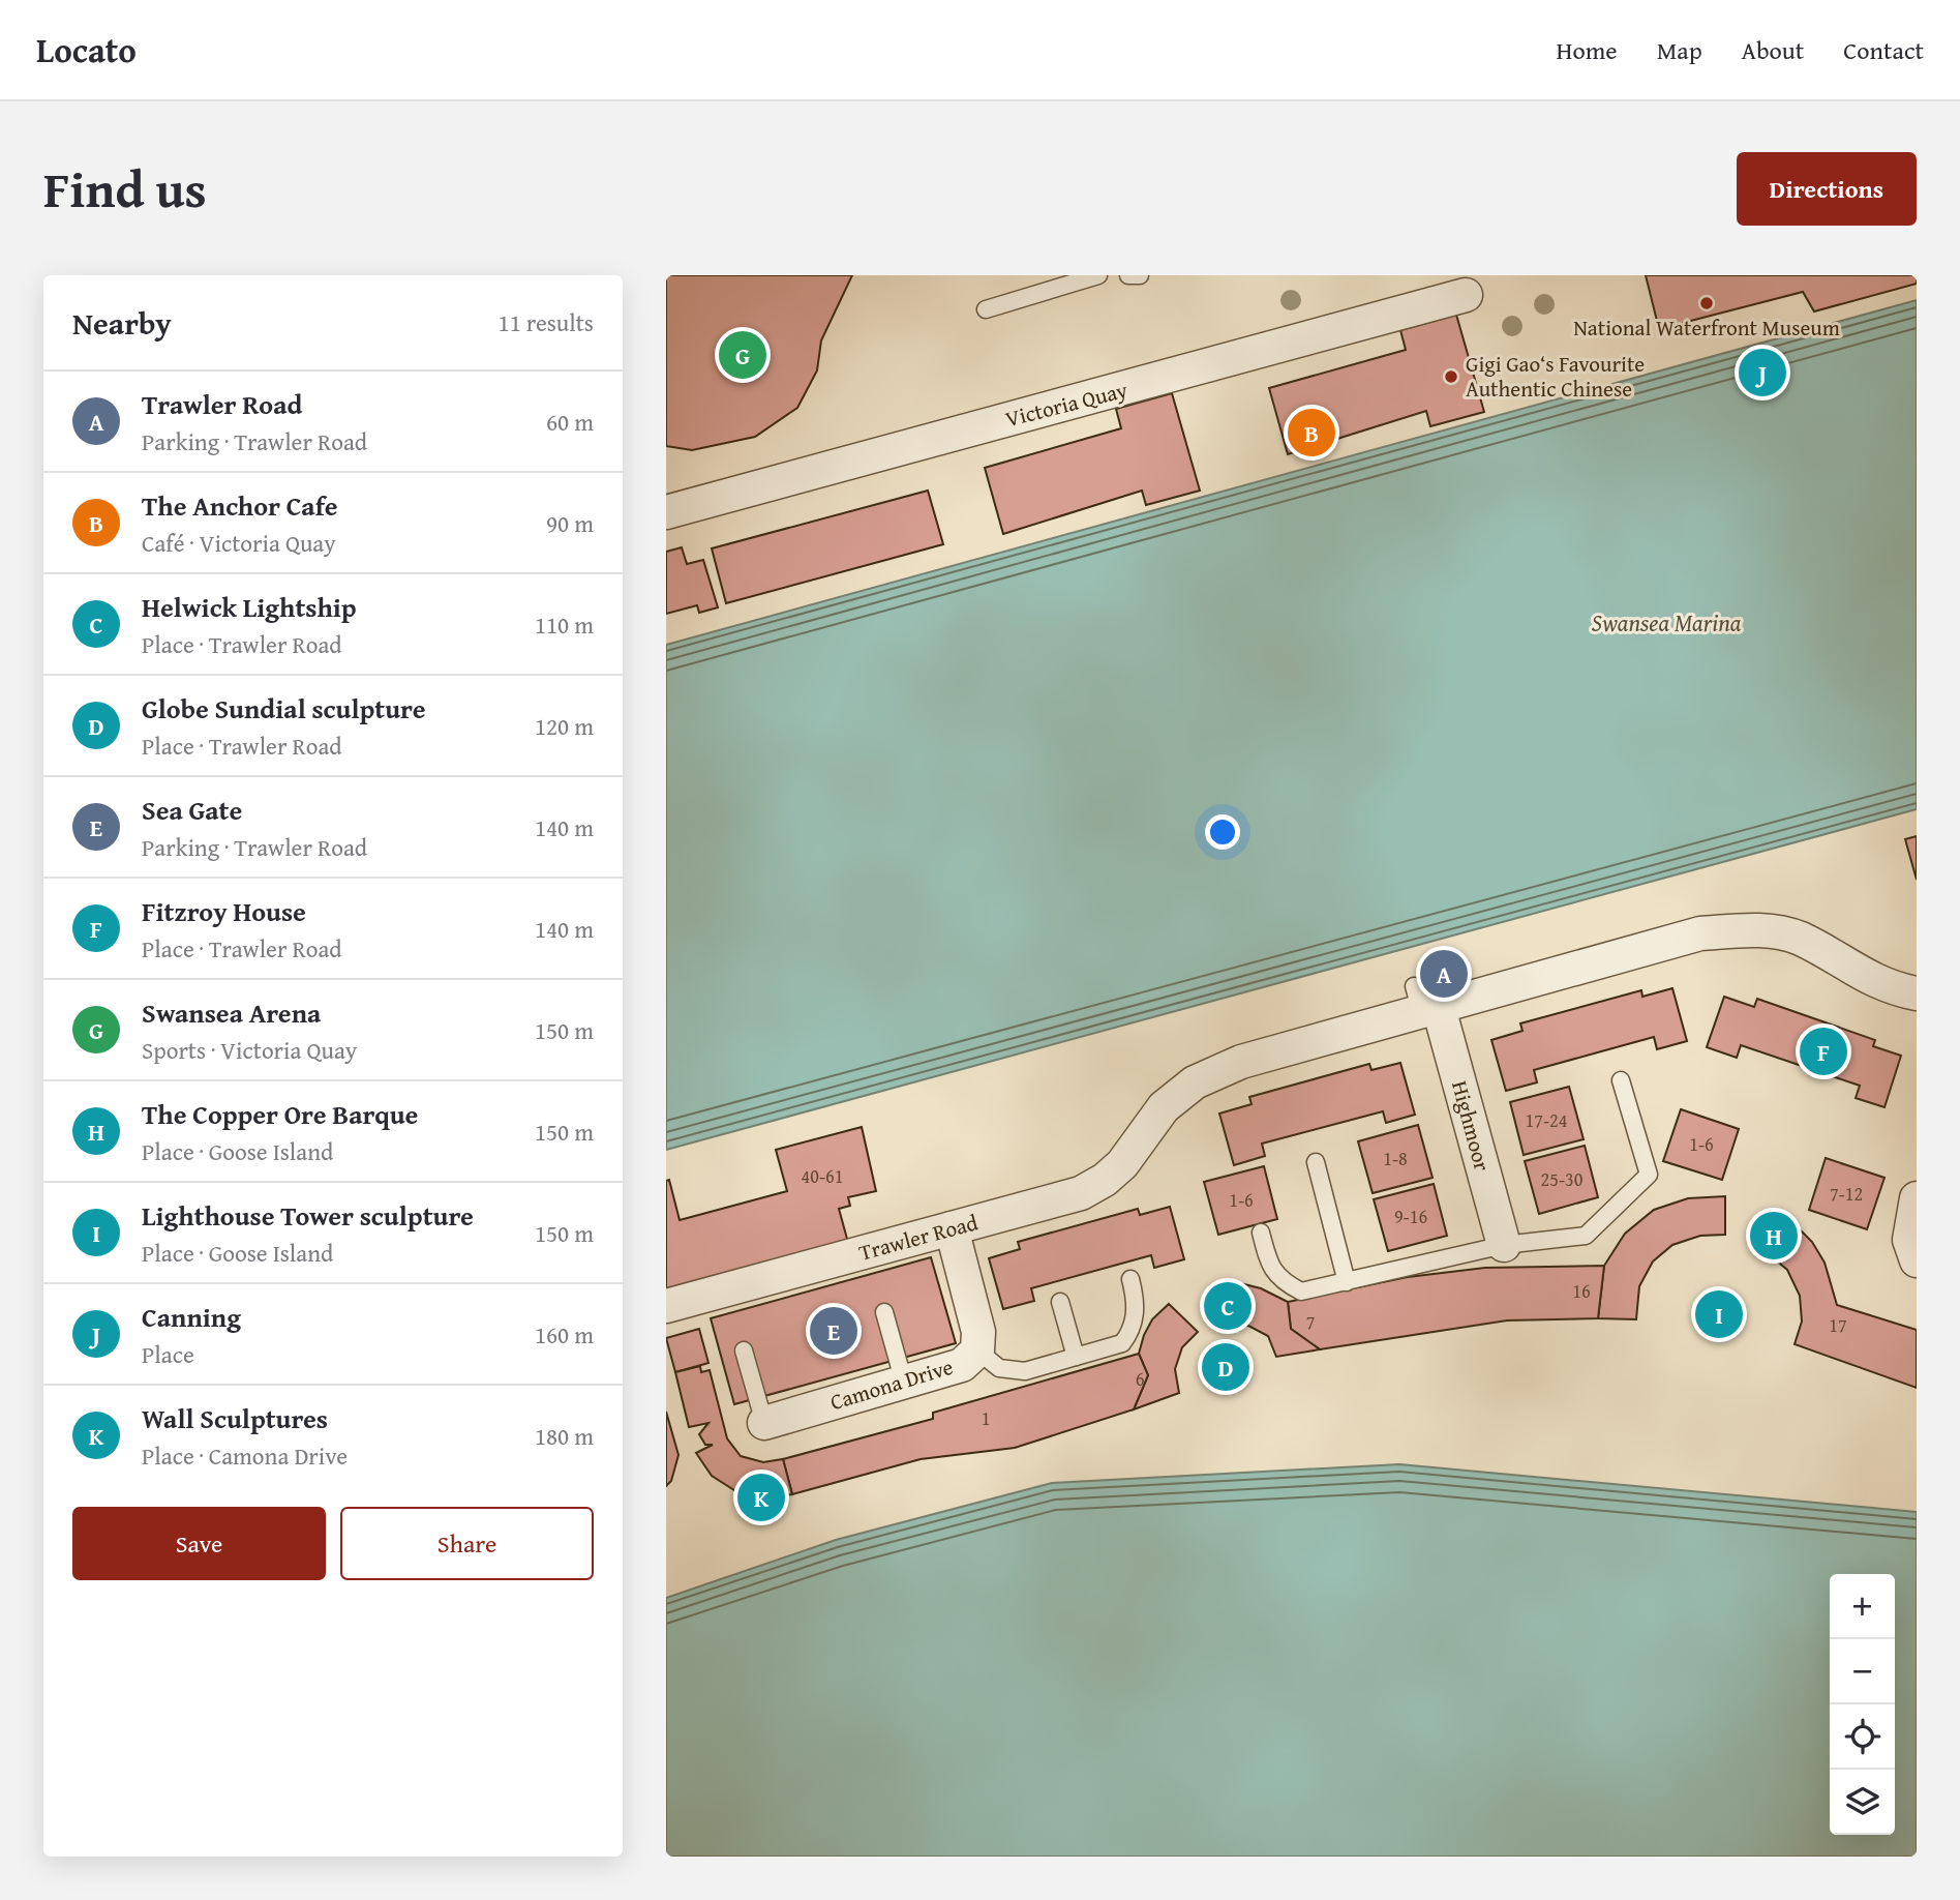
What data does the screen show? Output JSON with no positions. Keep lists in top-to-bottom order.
{
  "streets": {
    "street": [
      "Victoria Quay",
      "Highmoor",
      "Trawler Road",
      "Camona Drive"
    ]
  },
  "crossings": [
    ["Highmoor", "Trawler Road"],
    ["Trawler Road", "Camona Drive"]
  ],
  "water": ["Swansea Marina"],
  "places": ["National Waterfront Museum", "Gigi Gao‘s Favourite Authentic Chinese"],
  "house_numbers": [
    "17-24",
    "1-6",
    "1-8",
    "40-61",
    "25-30",
    "7-12",
    "1-6",
    "9-16",
    "16",
    "7",
    "17",
    "6",
    "1"
  ],
  "page": {
    "header": "Locato",
    "nav": [
      "Home",
      "Map",
      "About",
      "Contact"
    ],
    "title": "Find us",
    "buttons": [
      "Directions",
      ["Save", "Share"]
    ],
    "heading": ["Nearby", "11 results"],
    "pins": [
      "G",
      "J",
      "B",
      "A",
      "F",
      "H",
      "C",
      "I",
      "E",
      "D",
      "K"
    ],
    "list": [
      {
        "mark": "A",
        "name": "Trawler Road",
        "note": "Parking · Trawler Road",
        "value": "60 m"
      },
      {
        "mark": "B",
        "name": "The Anchor Cafe",
        "note": "Café · Victoria Quay",
        "value": "90 m"
      },
      {
        "mark": "C",
        "name": "Helwick Lightship",
        "note": "Place · Trawler Road",
        "value": "110 m"
      },
      {
        "mark": "D",
        "name": "Globe Sundial sculpture",
        "note": "Place · Trawler Road",
        "value": "120 m"
      },
      {
        "mark": "E",
        "name": "Sea Gate",
        "note": "Parking · Trawler Road",
        "value": "140 m"
      },
      {
        "mark": "F",
        "name": "Fitzroy House",
        "note": "Place · Trawler Road",
        "value": "140 m"
      },
      {
        "mark": "G",
        "name": "Swansea Arena",
        "note": "Sports · Victoria Quay",
        "value": "150 m"
      },
      {
        "mark": "H",
        "name": "The Copper Ore Barque",
        "note": "Place · Goose Island",
        "value": "150 m"
      },
      {
        "mark": "I",
        "name": "Lighthouse Tower sculpture",
        "note": "Place · Goose Island",
        "value": "150 m"
      },
      {
        "mark": "J",
        "name": "Canning",
        "note": "Place",
        "value": "160 m"
      },
      {
        "mark": "K",
        "name": "Wall Sculptures",
        "note": "Place · Camona Drive",
        "value": "180 m"
      }
    ],
    "map_buttons": ["+", "−"]
  }
}
